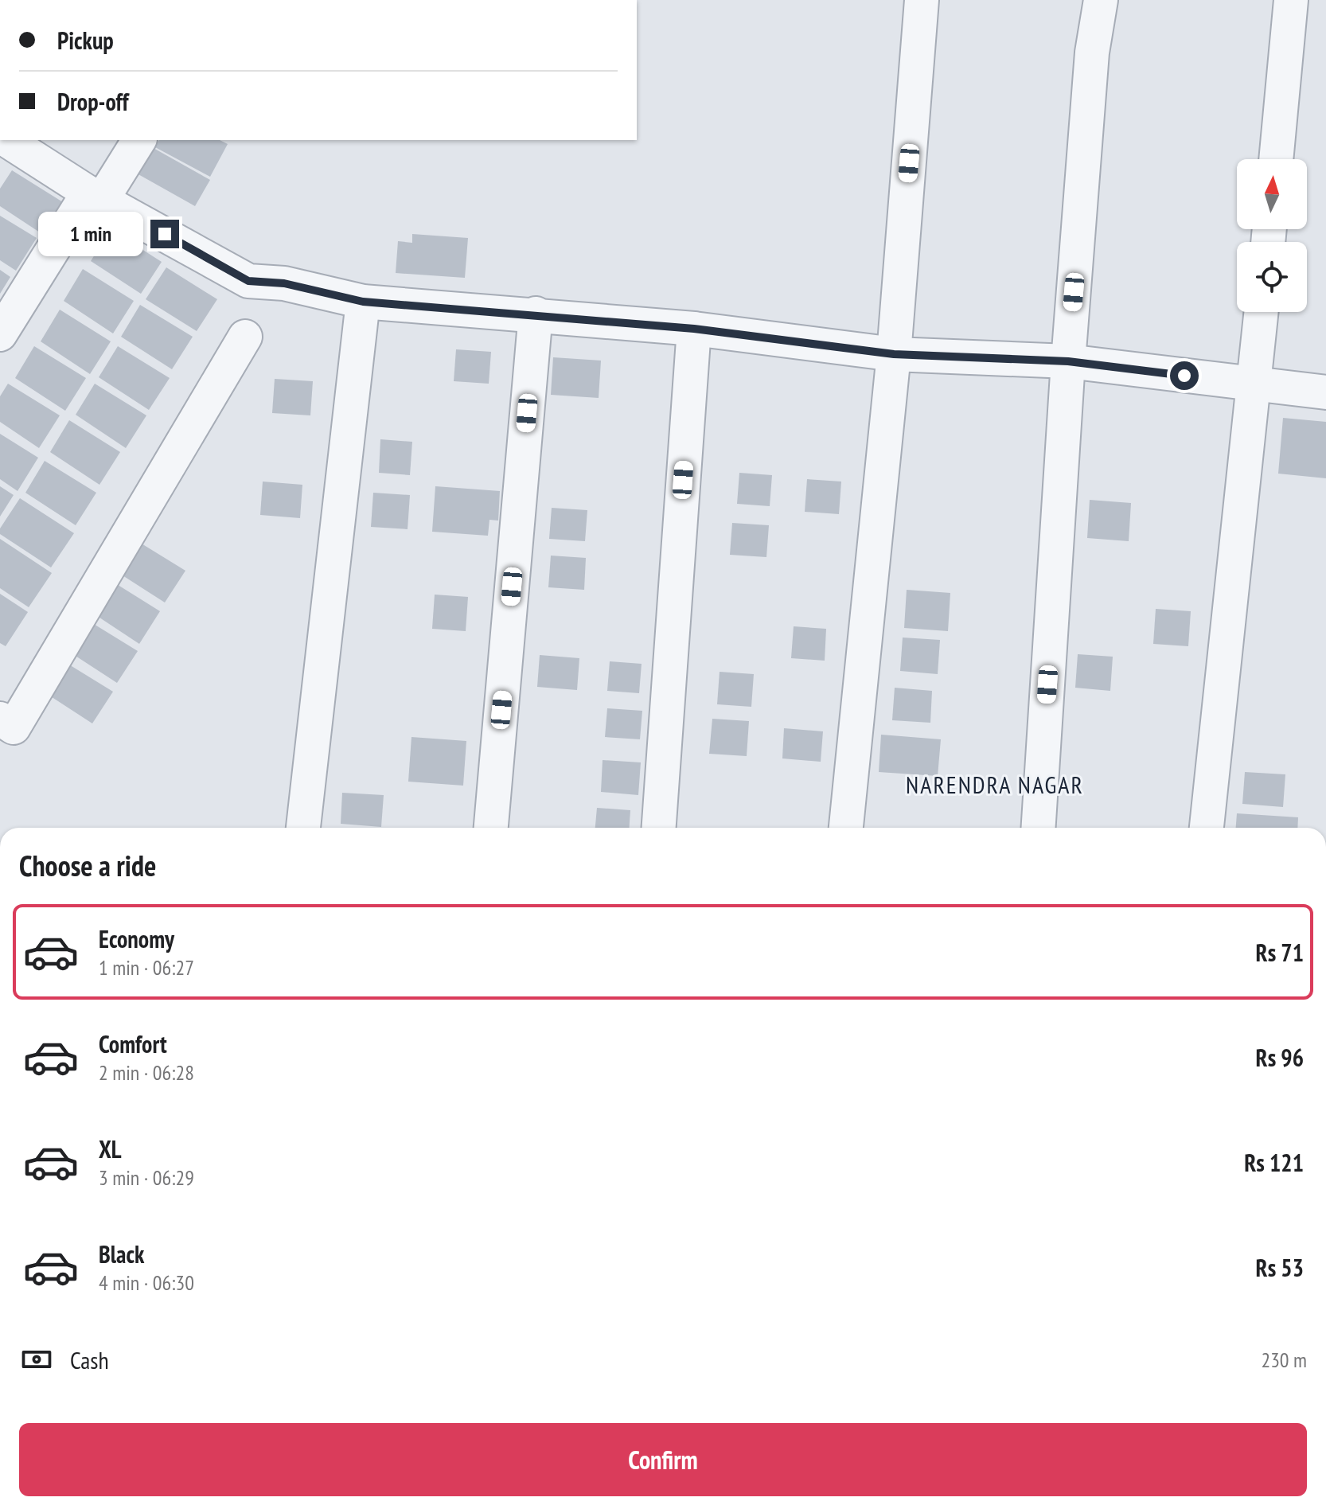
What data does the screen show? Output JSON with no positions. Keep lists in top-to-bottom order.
{
  "districts": ["NARENDRA NAGAR"],
  "north": "top",
  "page": {
    "banner": ["Pickup", "Drop-off"],
    "bubble": "1 min",
    "heading": "Choose a ride",
    "list": [
      {
        "name": "Economy",
        "note": "1 min · 06:27",
        "value": "Rs 71"
      },
      {
        "name": "Comfort",
        "note": "2 min · 06:28",
        "value": "Rs 96"
      },
      {
        "name": "XL",
        "note": "3 min · 06:29",
        "value": "Rs 121"
      },
      {
        "name": "Black",
        "note": "4 min · 06:30",
        "value": "Rs 53"
      }
    ],
    "pay": ["Cash", "230 m"],
    "buttons": "Confirm"
  }
}
